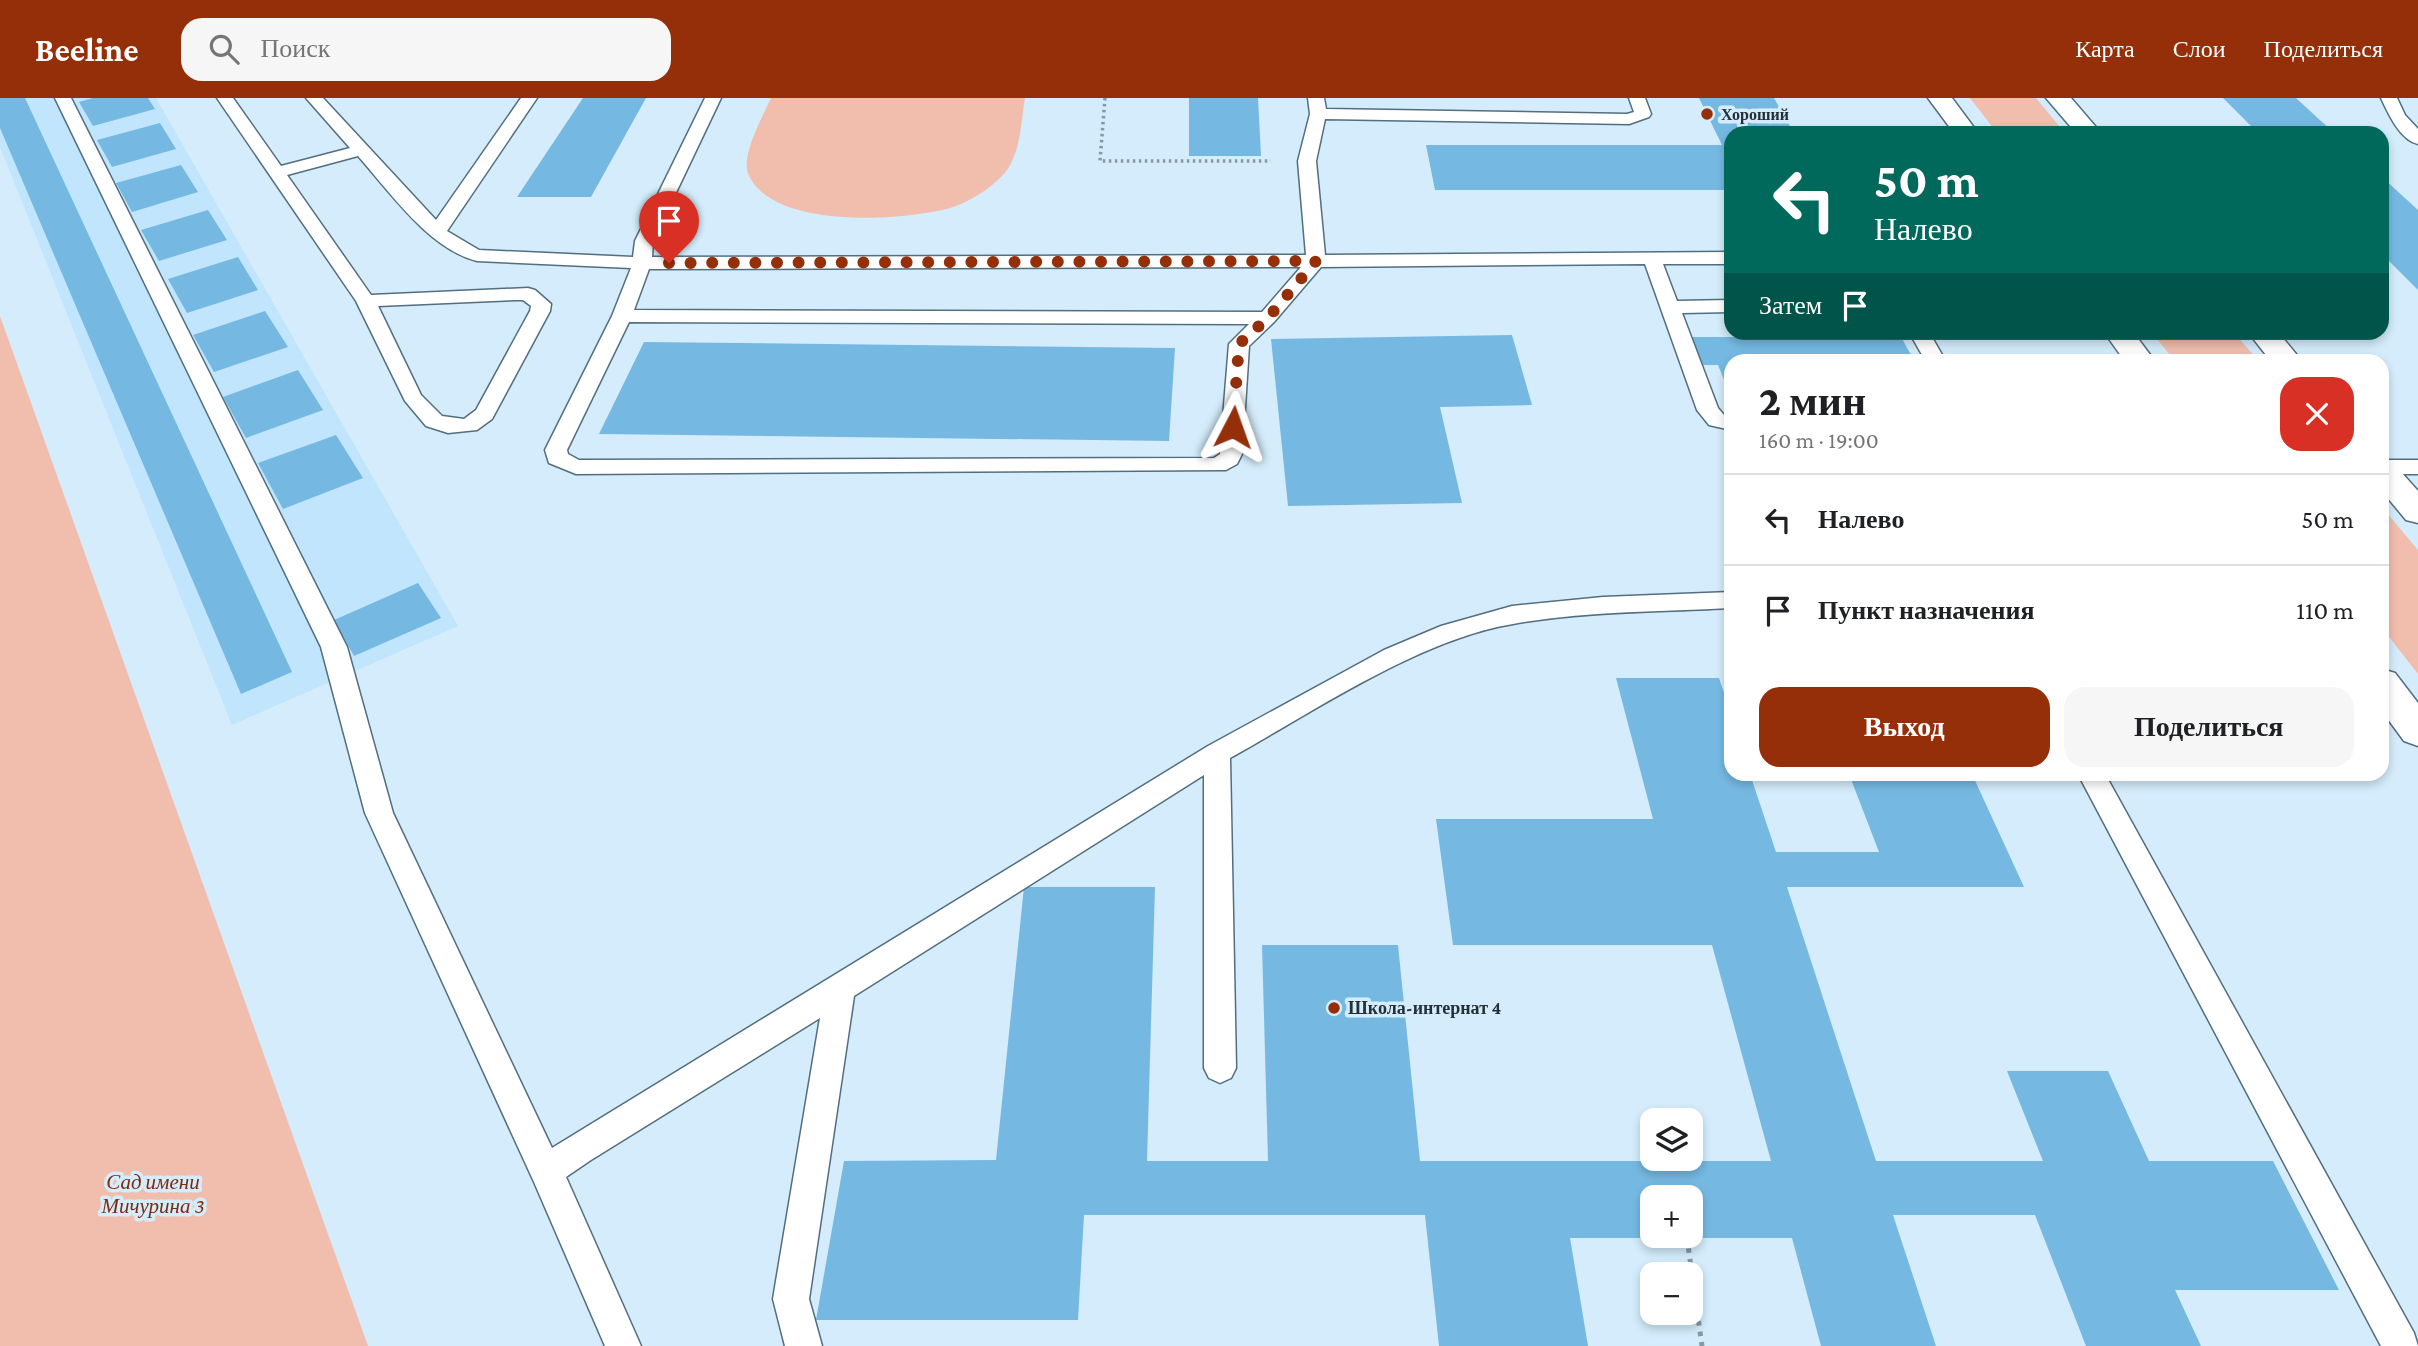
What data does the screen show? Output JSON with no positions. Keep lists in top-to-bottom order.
{
  "parks": ["Сад имени Мичурина 3"],
  "places": ["Хороший", "Школа-интернат 4"],
  "page": {
    "header": "Beeline",
    "search": "Поиск",
    "nav": ["Карта", "Слои", "Поделиться"],
    "turn": ["50 m", "Налево"],
    "then": "Затем",
    "heading": ["2 мин", "160 m · 19:00"],
    "list": [
      {
        "name": "Налево",
        "value": "50 m"
      },
      {
        "name": "Пункт назначения",
        "value": "110 m"
      }
    ],
    "buttons": ["Выход", "Поделиться"],
    "map_buttons": ["+", "−"]
  }
}
